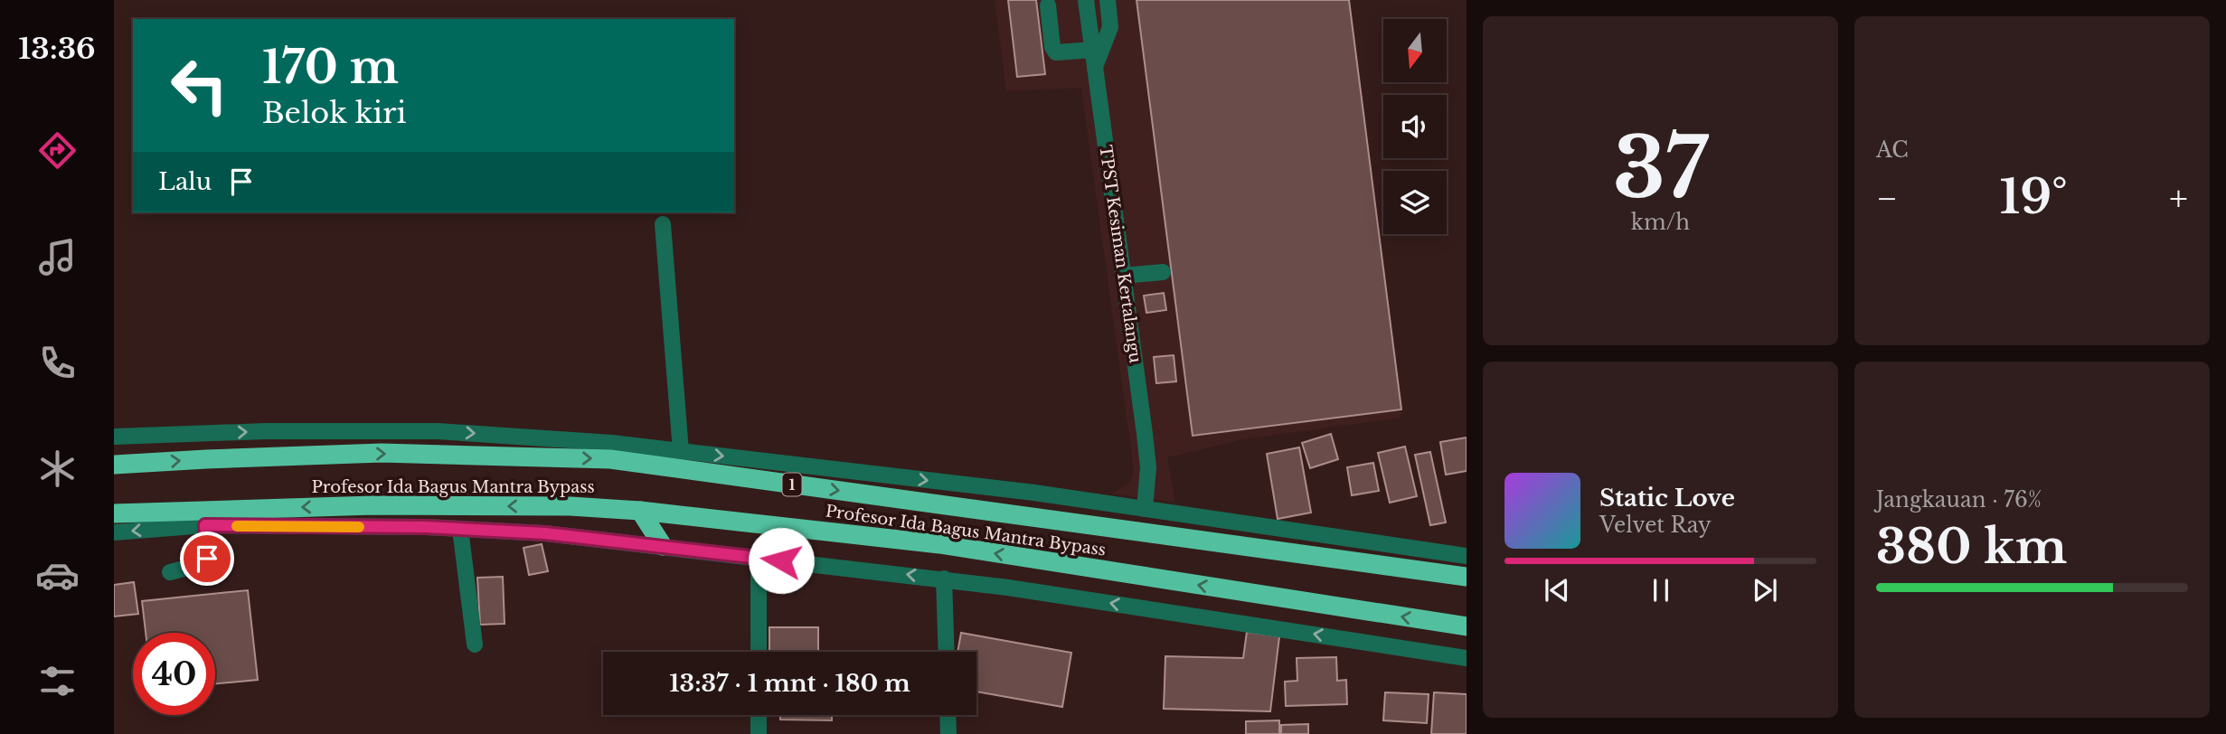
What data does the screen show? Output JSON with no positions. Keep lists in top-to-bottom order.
{
  "streets": {
    "highway": ["1", "Profesor Ida Bagus Mantra Bypass"],
    "street": ["TPST Kesiman Kertalangu"]
  },
  "north": "bottom",
  "page": {
    "tabs": "13:36",
    "tile": [
      ["37", "km/h"],
      "AC",
      ["Jangkauan · 76%", "380 km"]
    ],
    "turn": ["170 m", "Belok kiri"],
    "then": "Lalu",
    "heat": ["−", "19°", "+"],
    "song": ["Static Love", "Velvet Ray"],
    "limit": "40",
    "trip": "13:37 · 1 mnt · 180 m"
  }
}
